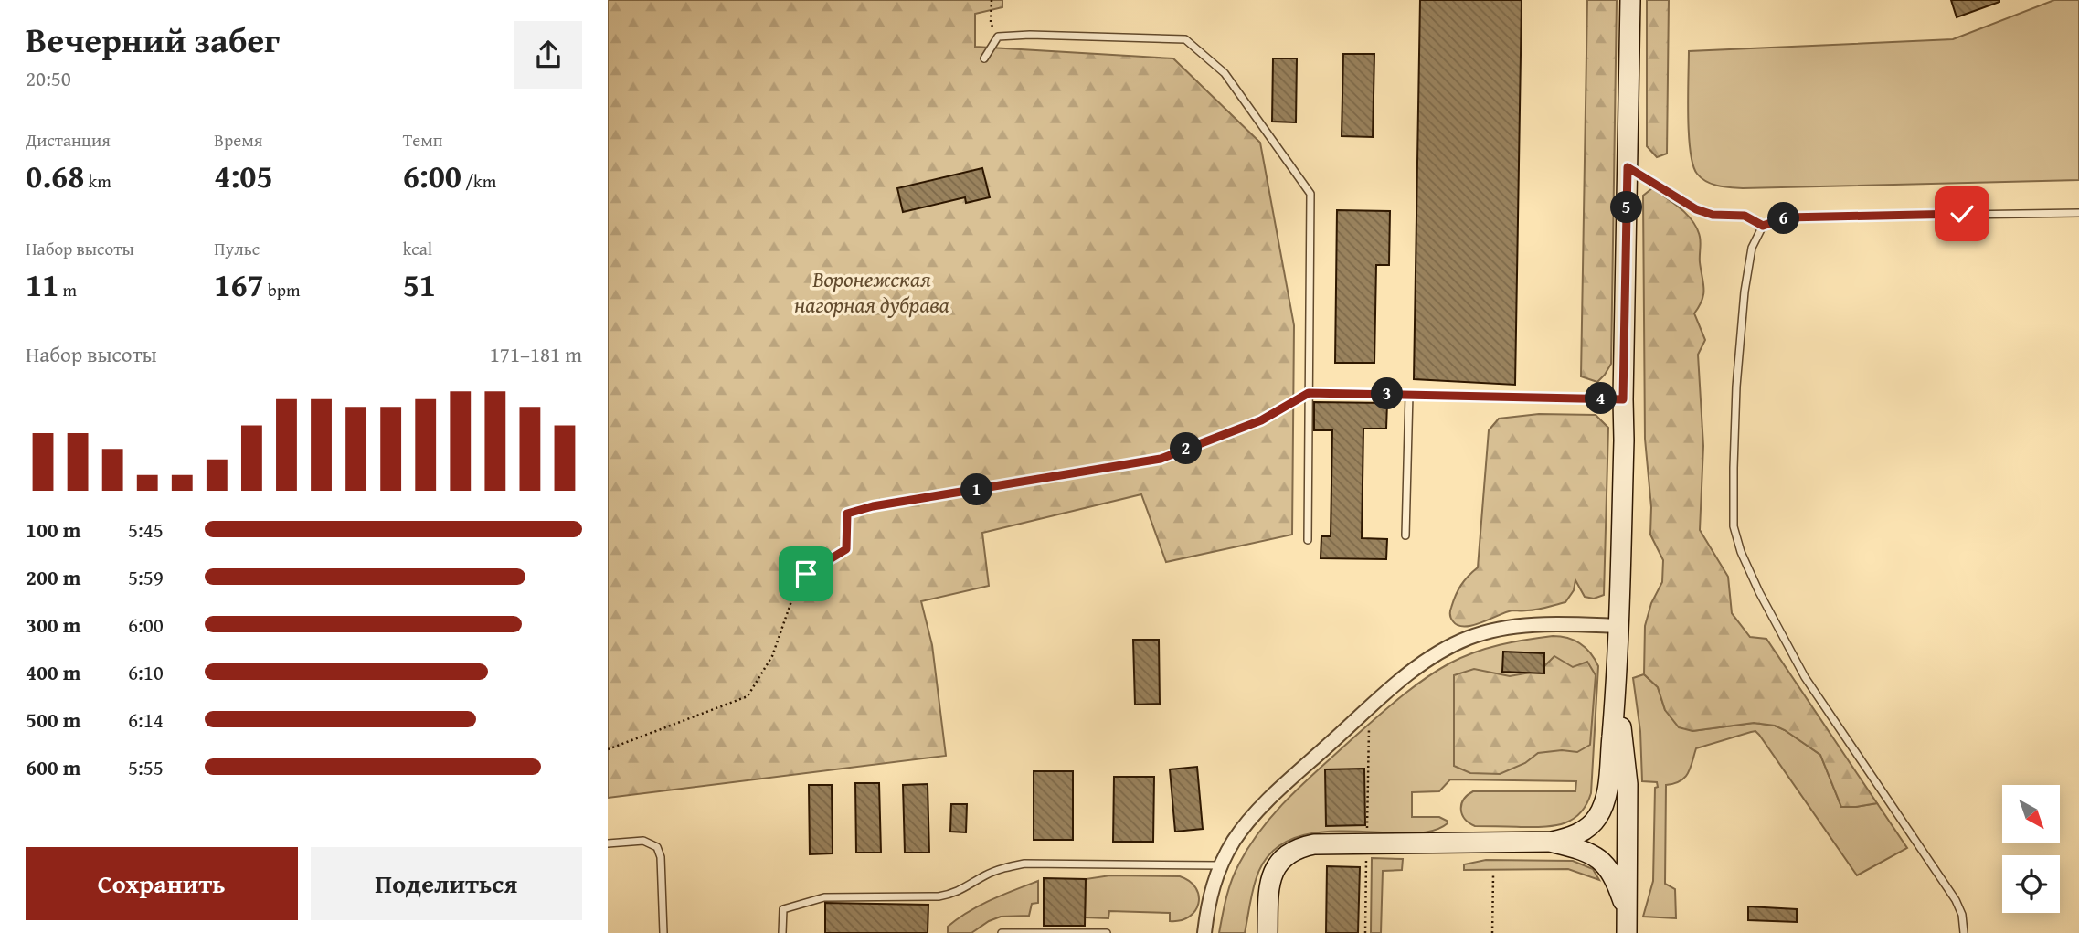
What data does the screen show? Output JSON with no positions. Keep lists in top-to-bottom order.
{
  "parks": ["Воронежская нагорная дубрава"],
  "north": "bottom right",
  "page": {
    "heading": ["Вечерний забег", "20:50"],
    "stats": [
      ["Дистанция", "0.68 km"],
      ["Время", "4:05"],
      ["Темп", "6:00 /km"],
      ["Набор высоты", "11 m"],
      ["Пульс", "167 bpm"],
      ["kcal", "51"]
    ],
    "pins": [
      "5",
      "6",
      "3",
      "4",
      "2",
      "1"
    ],
    "chart": ["Набор высоты", "171–181 m"],
    "list": [
      {
        "name": "100 m",
        "note": "5:45"
      },
      {
        "name": "200 m",
        "note": "5:59"
      },
      {
        "name": "300 m",
        "note": "6:00"
      },
      {
        "name": "400 m",
        "note": "6:10"
      },
      {
        "name": "500 m",
        "note": "6:14"
      },
      {
        "name": "600 m",
        "note": "5:55"
      }
    ],
    "buttons": ["Сохранить", "Поделиться"]
  }
}
